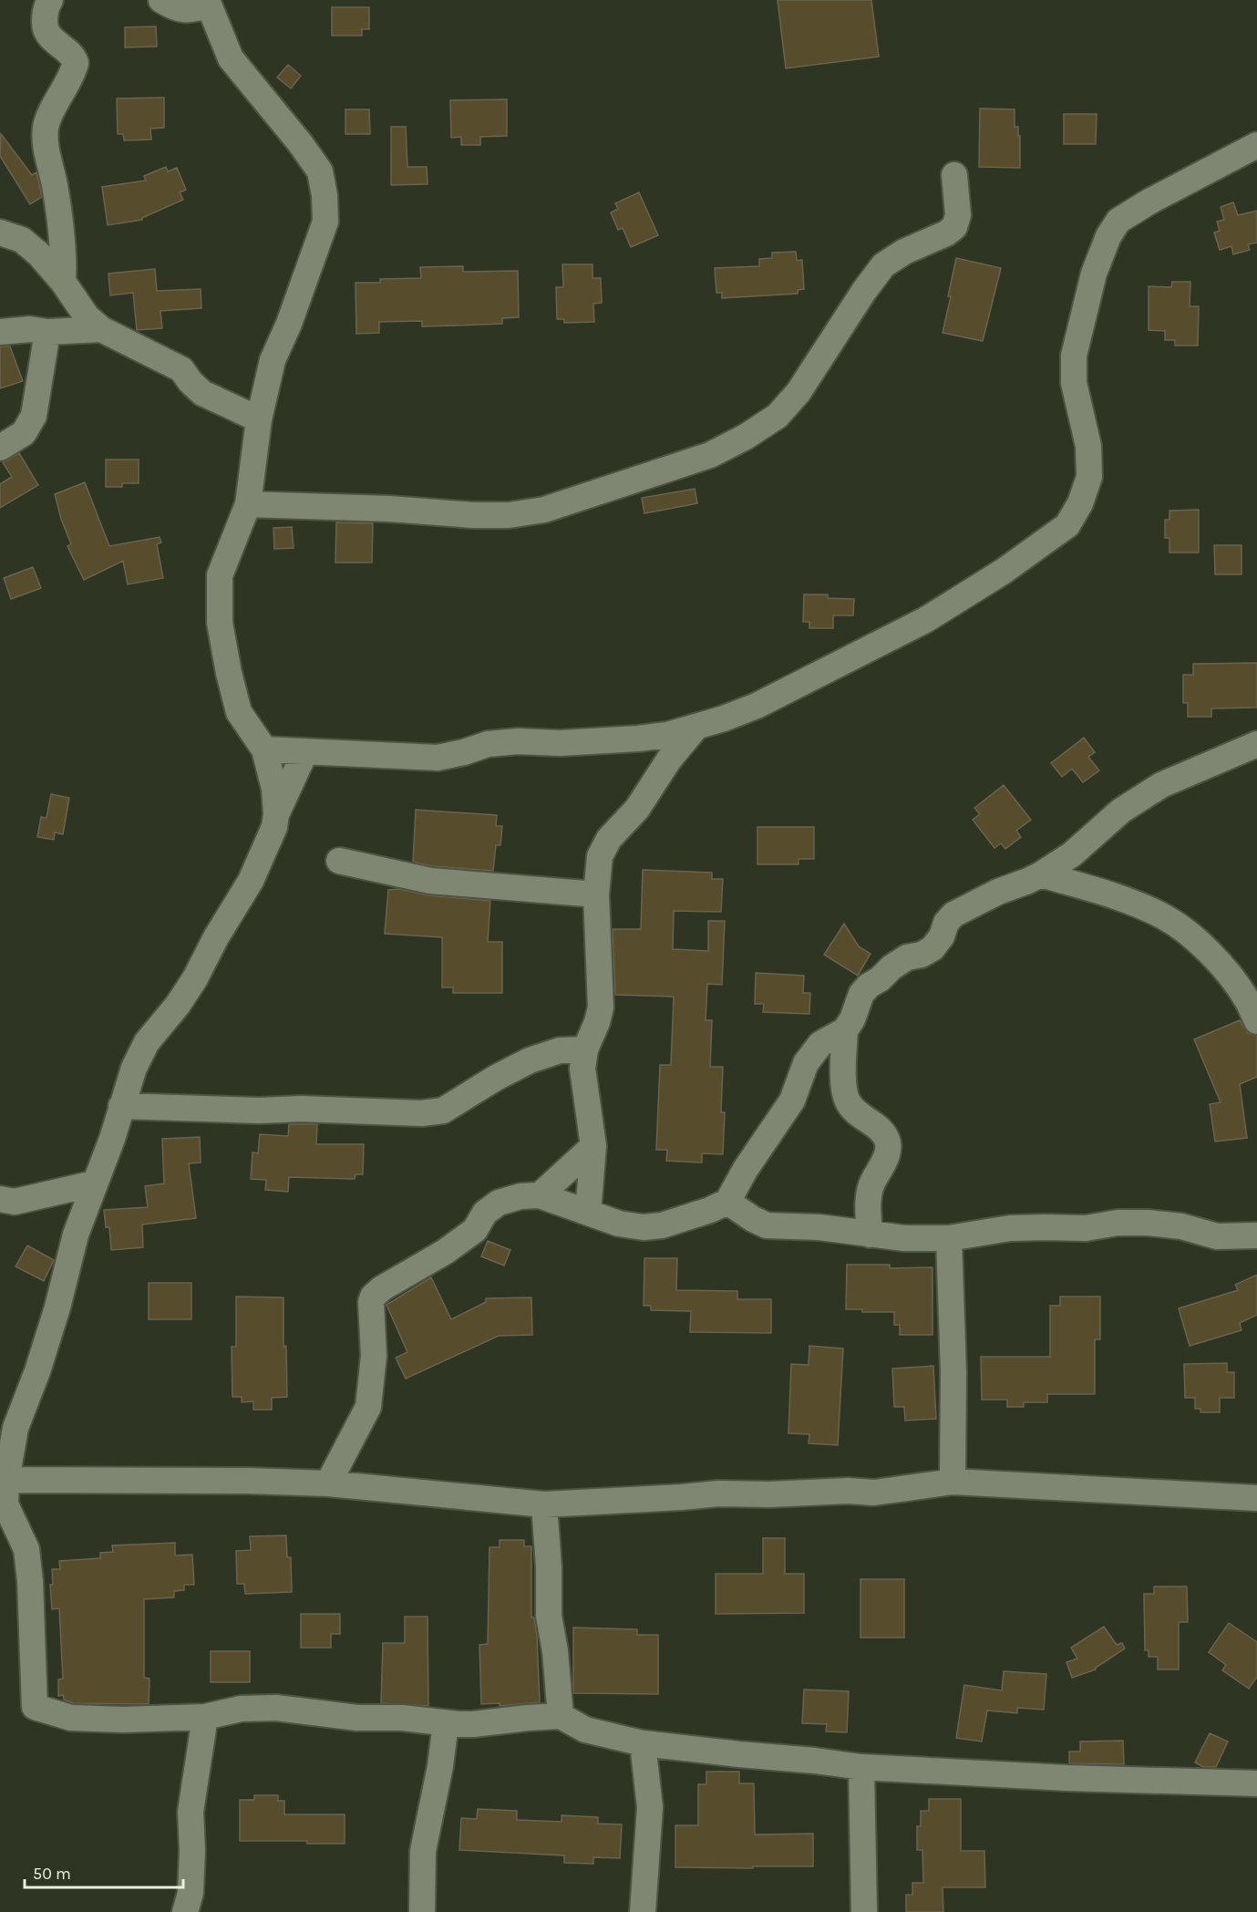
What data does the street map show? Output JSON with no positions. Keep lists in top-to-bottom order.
{
  "scale_bar": "50 m"
}
